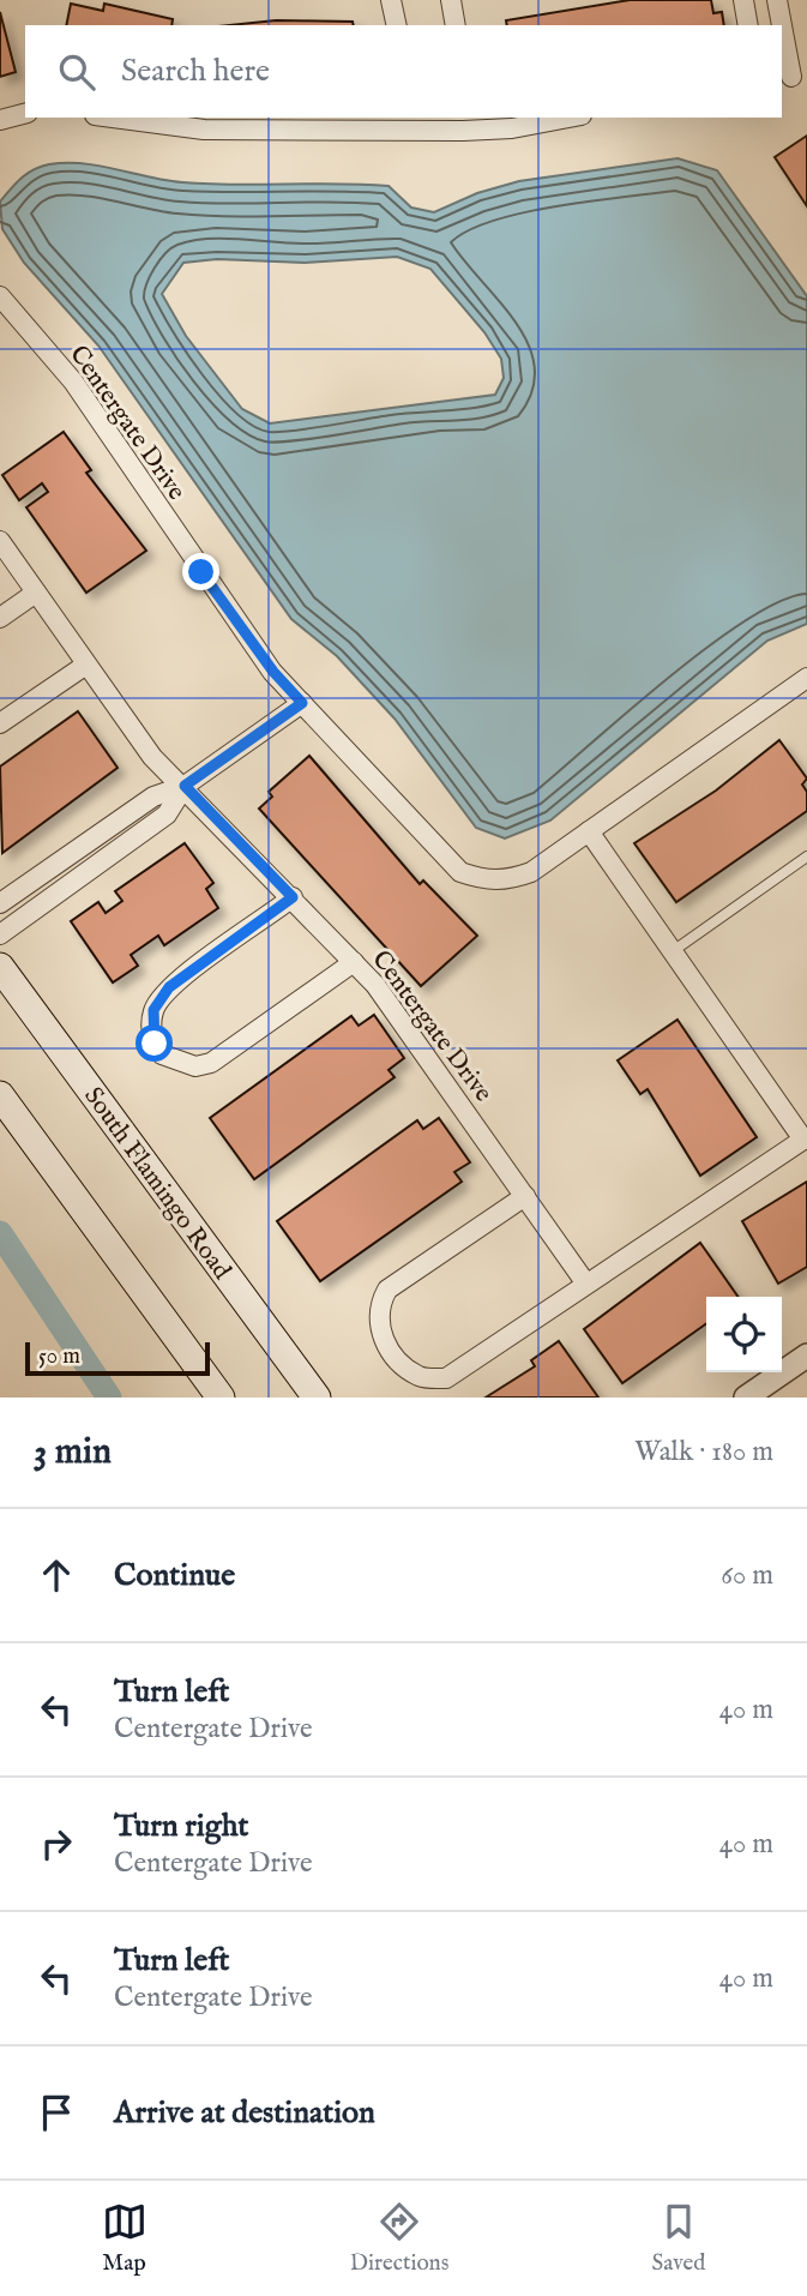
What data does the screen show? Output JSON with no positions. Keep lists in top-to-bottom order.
{
  "streets": {
    "main road": ["South Flamingo Road"],
    "street": ["Centergate Drive"]
  },
  "scale_bar": "50 m",
  "page": {
    "search": "Search here",
    "scale": "50 m",
    "heading": ["3 min", "Walk · 180 m"],
    "list": [
      ["Continue", "60 m"],
      ["Turn left", "Centergate Drive", "40 m"],
      ["Turn right", "Centergate Drive", "40 m"],
      ["Turn left", "Centergate Drive", "40 m"],
      "Arrive at destination"
    ],
    "nav": ["Map", "Directions", "Saved"]
  }
}
